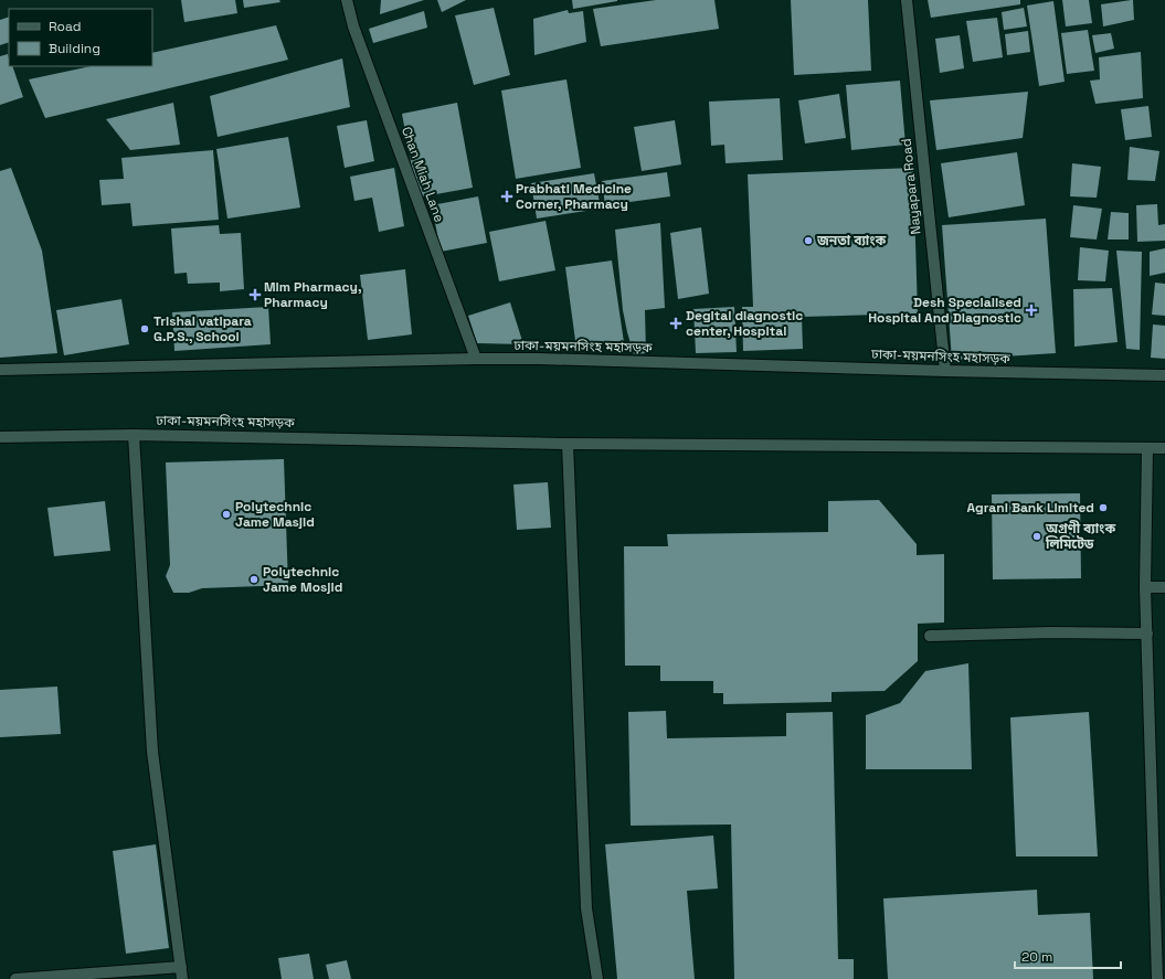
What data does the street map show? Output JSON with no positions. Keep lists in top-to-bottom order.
{
  "streets": {
    "main road": ["Chan Miah Lane", "Nayapara Road", "ঢাকা-ময়মনসিংহ মহাসড়ক"]
  },
  "crossings": [
    ["Chan Miah Lane", "ঢাকা-ময়মনসিংহ মহাসড়ক"],
    ["Nayapara Road", "ঢাকা-ময়মনসিংহ মহাসড়ক"]
  ],
  "places": {
    "health": [
      "Prabhati Medicine Corner, Pharmacy",
      "Mim Pharmacy, Pharmacy",
      "Desh Specialised Hospital And Diagnostic",
      "Degital diagnostic center, Hospital"
    ],
    "other": [
      "জনতা ব্যাংক",
      "Trishal vatipara G.P.S., School",
      "Agrani Bank Limited",
      "Polytechnic Jame Masjid",
      "অগ্রণী ব্যাংক লিমিটেড",
      "Polytechnic Jame Mosjid"
    ]
  },
  "legend": ["Road", "Building"],
  "scale_bar": "20 m"
}
